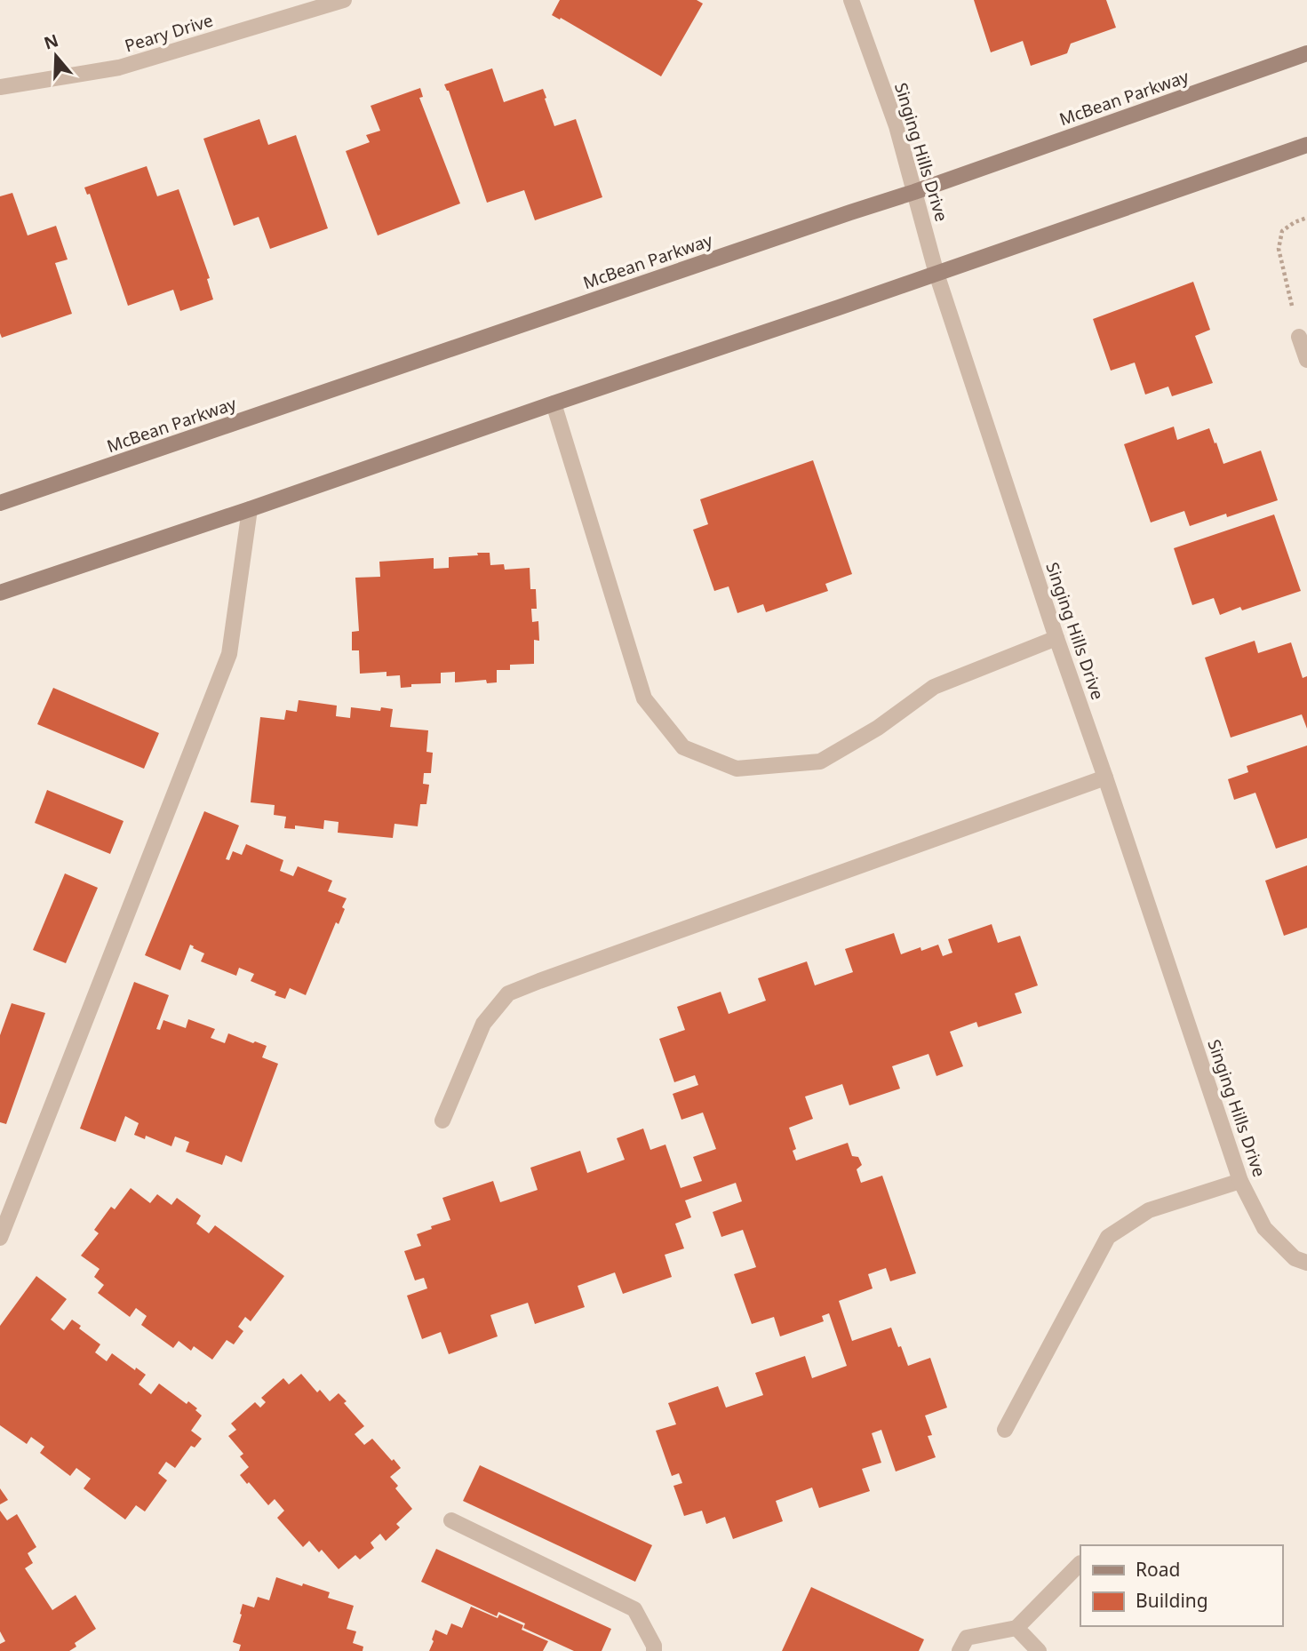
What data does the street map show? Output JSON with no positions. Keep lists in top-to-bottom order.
{
  "streets": {
    "main road": ["McBean Parkway"],
    "street": ["Peary Drive", "Singing Hills Drive"]
  },
  "crossings": [
    ["McBean Parkway", "Singing Hills Drive"]
  ],
  "legend": ["Road", "Building"],
  "north": "top"
}
